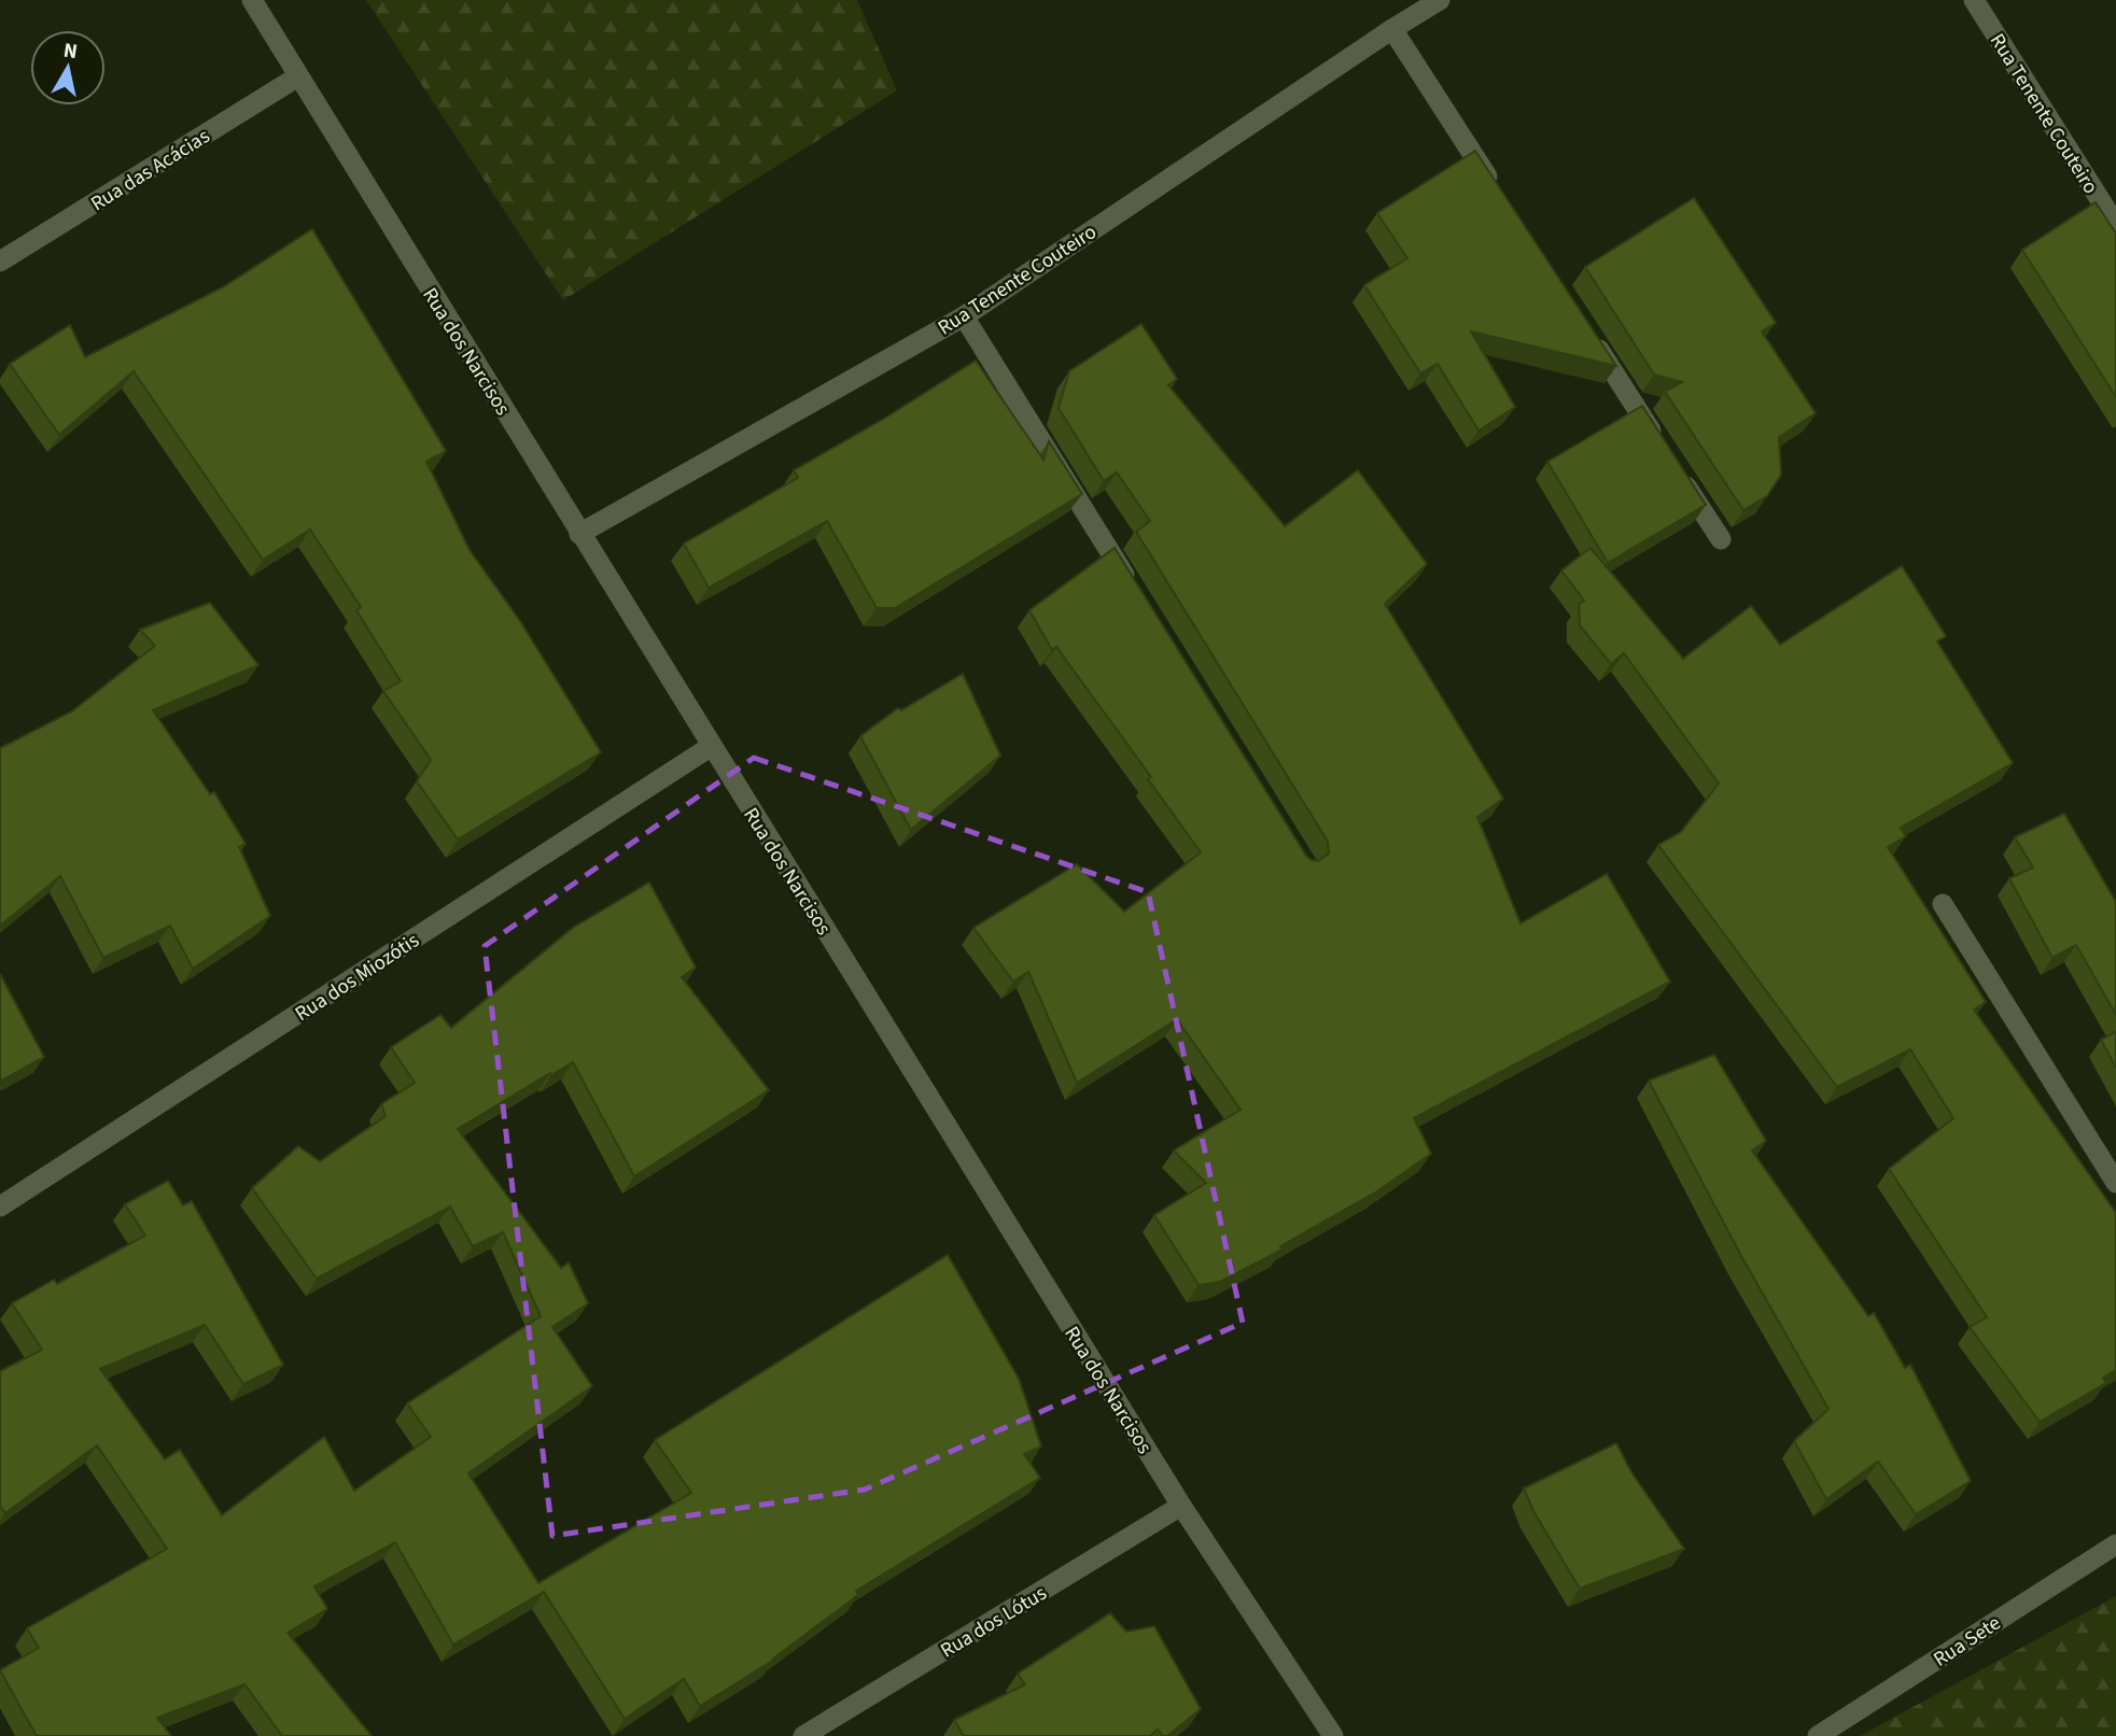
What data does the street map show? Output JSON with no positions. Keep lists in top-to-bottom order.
{
  "streets": {
    "street": [
      "Rua Tenente Couteiro",
      "Rua das Acácias",
      "Rua dos Narcisos",
      "Rua dos Miozótis",
      "Rua dos Lótus",
      "Rua Sete"
    ]
  },
  "crossings": [
    ["Rua Tenente Couteiro", "Rua dos Narcisos"],
    ["Rua das Acácias", "Rua dos Narcisos"],
    ["Rua dos Narcisos", "Rua dos Miozótis"],
    ["Rua dos Narcisos", "Rua dos Lótus"]
  ],
  "north": "top"
}
